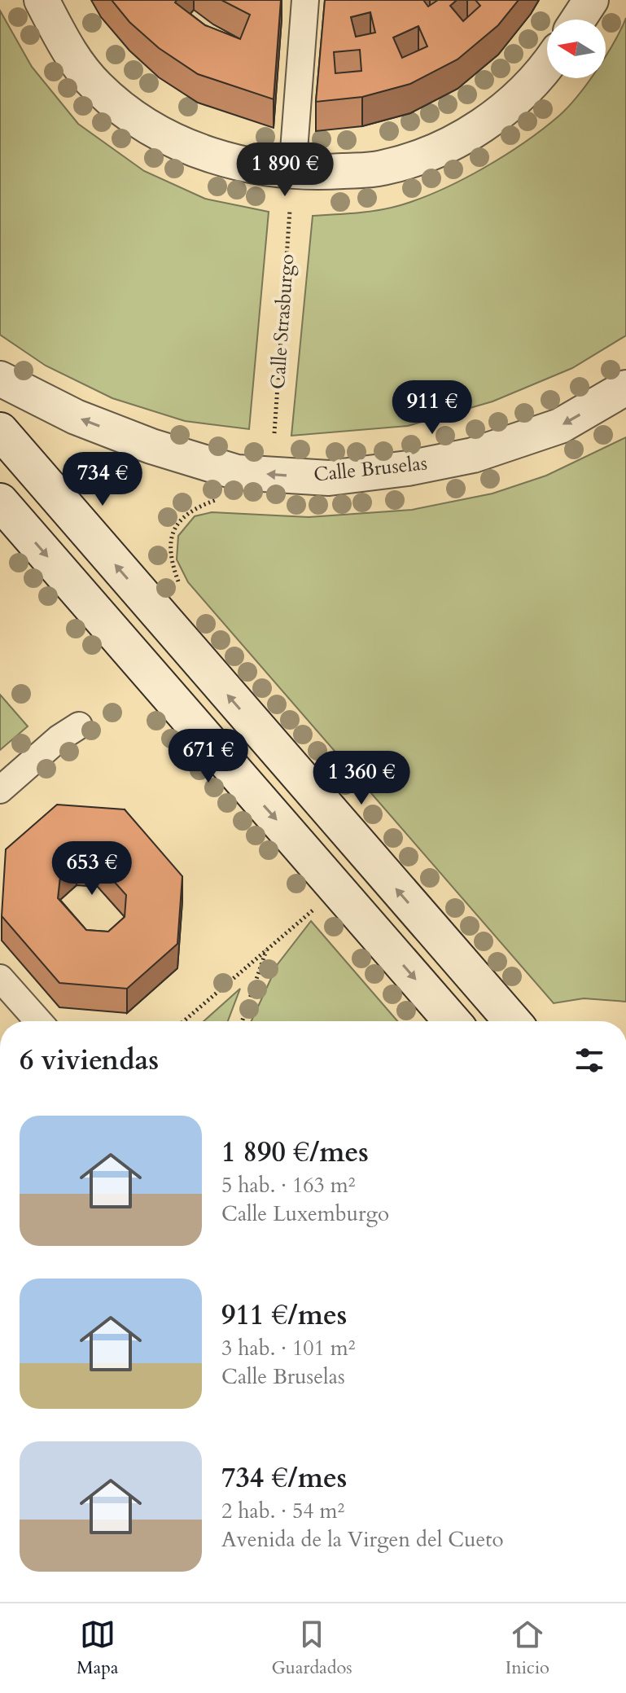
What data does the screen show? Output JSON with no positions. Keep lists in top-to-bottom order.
{
  "streets": {
    "street": ["Calle Bruselas"],
    "path": ["Calle Strasburgo"]
  },
  "one_way": ["Calle Bruselas"],
  "north": "left",
  "page": {
    "price": [
      "1 890 €",
      "911 €",
      "734 €",
      "671 €",
      "1 360 €",
      "653 €"
    ],
    "heading": "6 viviendas",
    "list": [
      {
        "name": "1 890 €/mes",
        "note": "5 hab. · 163 m² · Calle Luxemburgo"
      },
      {
        "name": "911 €/mes",
        "note": "3 hab. · 101 m² · Calle Bruselas"
      },
      {
        "name": "734 €/mes",
        "note": "2 hab. · 54 m² · Avenida de la Virgen del Cueto"
      }
    ],
    "tabs": ["Mapa", "Guardados", "Inicio"]
  }
}
